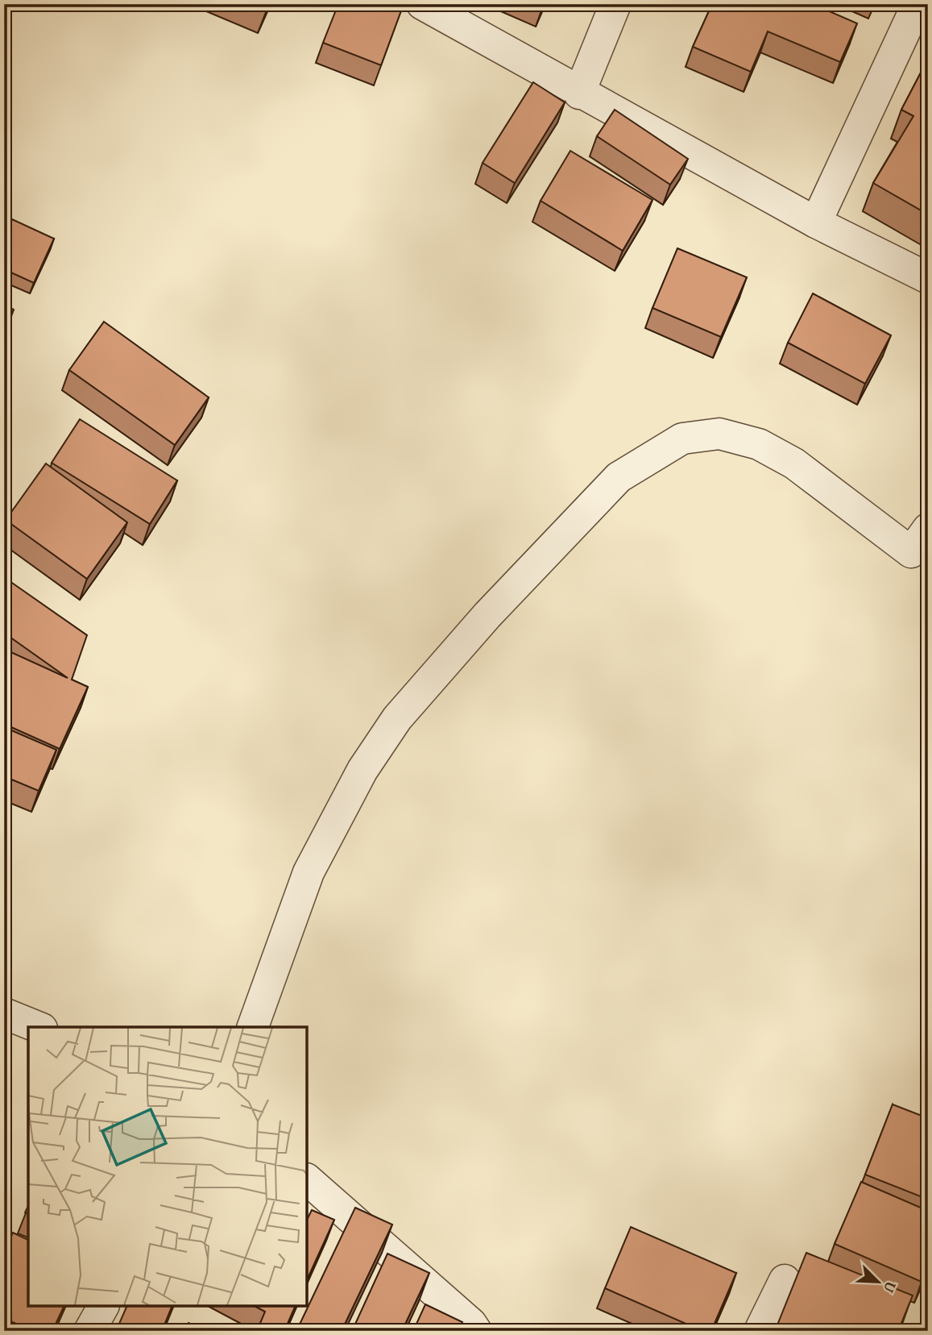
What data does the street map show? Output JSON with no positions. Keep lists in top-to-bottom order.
{
  "north": "bottom right"
}
